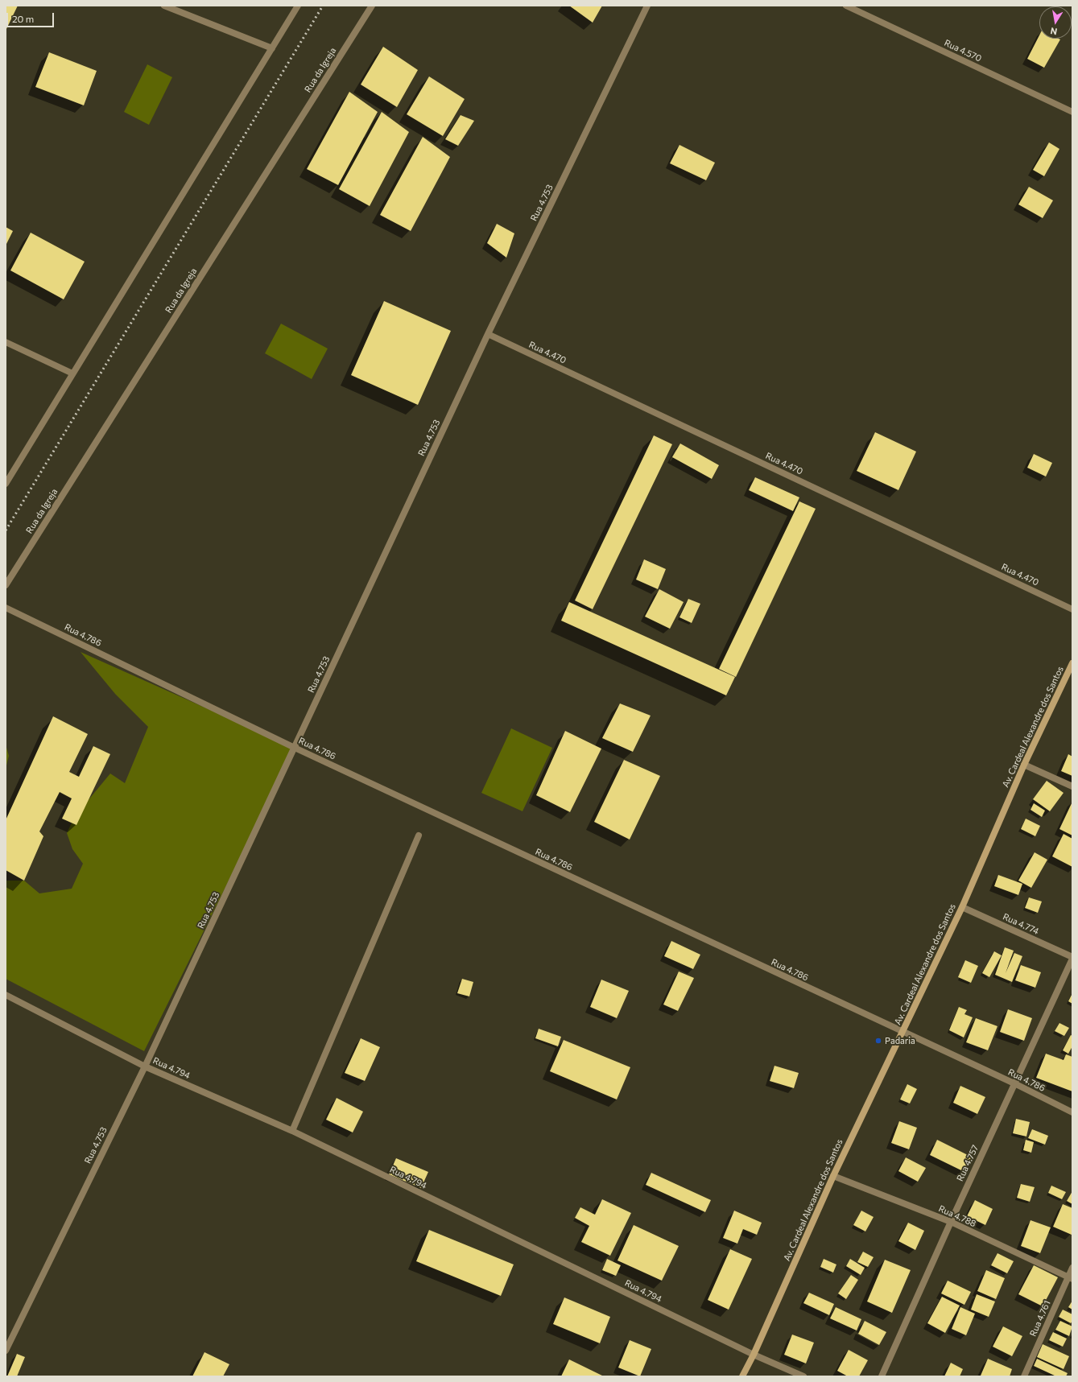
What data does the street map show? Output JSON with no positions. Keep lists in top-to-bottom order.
{
  "streets": {
    "main road": ["Av. Cardeal Alexandre dos Santos"],
    "street": [
      "Rua 4.570",
      "Rua da Igreja",
      "Rua 4.753",
      "Rua 4.470",
      "Rua 4.786",
      "Rua 4.774",
      "Rua 4.794",
      "Rua 4.757",
      "Rua 4.788",
      "Rua 4.761"
    ]
  },
  "crossings": [
    ["Rua 4.753", "Rua 4.470"],
    ["Rua 4.753", "Rua 4.786"],
    ["Rua 4.753", "Rua 4.794"],
    ["Rua 4.786", "Av. Cardeal Alexandre dos Santos"],
    ["Rua 4.786", "Rua 4.757"],
    ["Av. Cardeal Alexandre dos Santos", "Rua 4.774"],
    ["Av. Cardeal Alexandre dos Santos", "Rua 4.794"],
    ["Av. Cardeal Alexandre dos Santos", "Rua 4.788"],
    ["Rua 4.774", "Rua 4.757"],
    ["Rua 4.757", "Rua 4.788"],
    ["Rua 4.788", "Rua 4.761"]
  ],
  "places": ["Padaria"],
  "scale_bar": "20 m",
  "north": "bottom"
}
